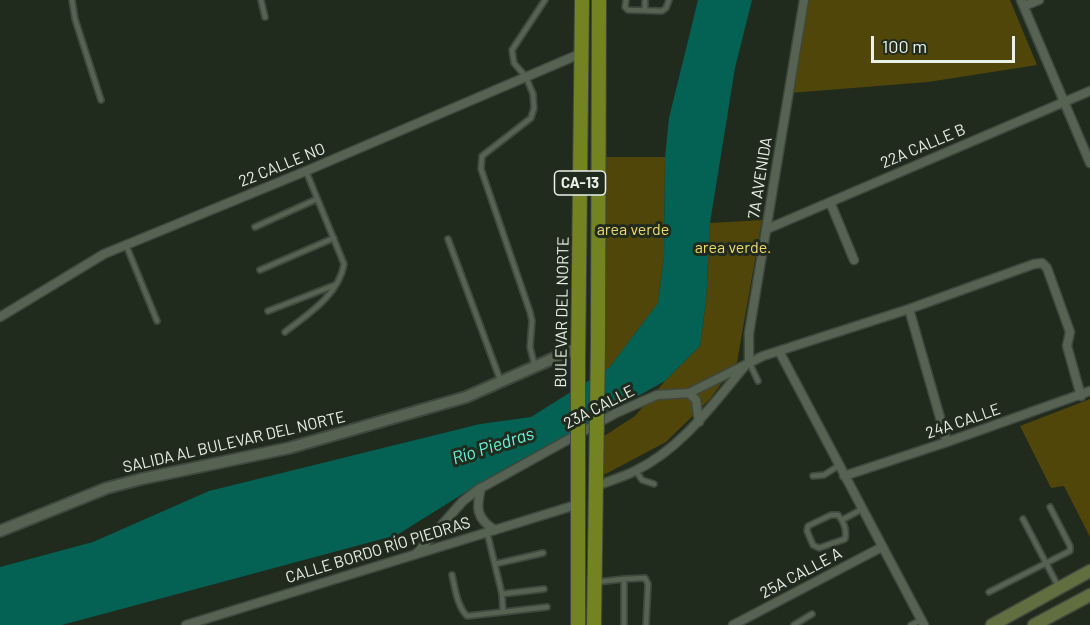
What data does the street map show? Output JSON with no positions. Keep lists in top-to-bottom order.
{
  "streets": {
    "highway": ["CA-13", "BULEVAR DEL NORTE"],
    "street": [
      "22A CALLE B",
      "22 CALLE NO",
      "7A AVENIDA",
      "23A CALLE",
      "24A CALLE",
      "SALIDA AL BULEVAR DEL NORTE",
      "CALLE BORDO RÍO PIEDRAS",
      "25A CALLE A"
    ]
  },
  "crossings": [
    ["22A CALLE B", "7A AVENIDA"],
    ["22 CALLE NO", "BULEVAR DEL NORTE"],
    ["7A AVENIDA", "23A CALLE"],
    ["BULEVAR DEL NORTE", "SALIDA AL BULEVAR DEL NORTE"],
    ["BULEVAR DEL NORTE", "CALLE BORDO RÍO PIEDRAS"],
    ["23A CALLE", "24A CALLE"],
    ["23A CALLE", "CALLE BORDO RÍO PIEDRAS"]
  ],
  "water": ["Río Piedras"],
  "parks": ["area verde", "area verde."],
  "scale_bar": "100 m"
}
